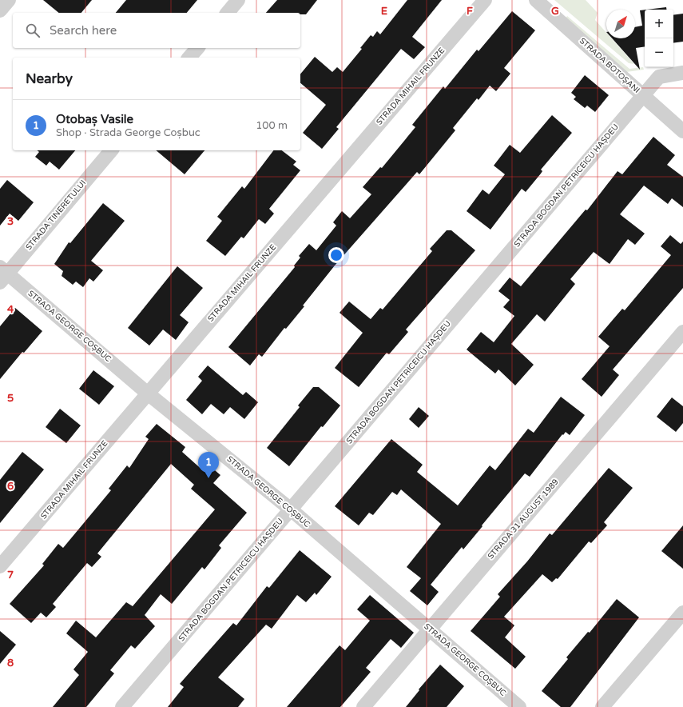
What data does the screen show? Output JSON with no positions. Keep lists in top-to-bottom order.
{
  "streets": {
    "street": [
      "STRADA BOTOȘANI",
      "STRADA MIHAIL FRUNZE",
      "STRADA BOGDAN PETRICEICU HAȘDEU",
      "STRADA TINERETULUI",
      "STRADA GEORGE COȘBUC",
      "STRADA 31 AUGUST 1989"
    ]
  },
  "crossings": [
    ["STRADA BOTOȘANI", "STRADA BOGDAN PETRICEICU HAȘDEU"],
    ["STRADA MIHAIL FRUNZE", "STRADA GEORGE COȘBUC"],
    ["STRADA BOGDAN PETRICEICU HAȘDEU", "STRADA GEORGE COȘBUC"],
    ["STRADA TINERETULUI", "STRADA GEORGE COȘBUC"],
    ["STRADA GEORGE COȘBUC", "STRADA 31 AUGUST 1989"]
  ],
  "north": "top right",
  "page": {
    "map_buttons": ["+", "−"],
    "search": "Search here",
    "heading": "Nearby",
    "list": [
      {
        "mark": "1",
        "name": "Otobaș Vasile",
        "note": "Shop · Strada George Coșbuc",
        "value": "100 m"
      }
    ],
    "pins": "1"
  },
  "grid": {
    "columns": ["E", "F", "G"],
    "rows": [
      "3",
      "4",
      "5",
      "6",
      "7",
      "8"
    ]
  }
}
